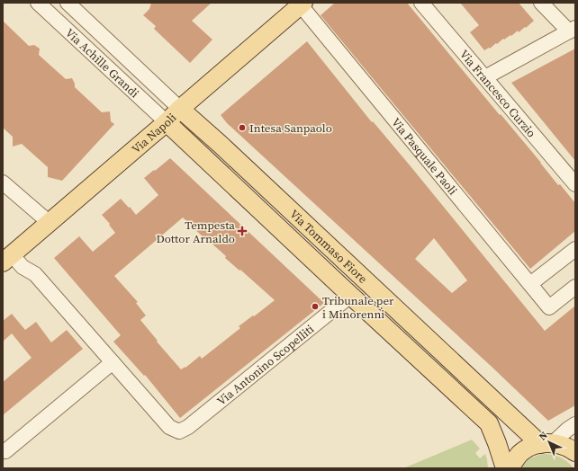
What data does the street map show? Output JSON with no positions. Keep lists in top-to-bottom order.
{
  "streets": {
    "main road": ["Via Napoli", "Via Tommaso Fiore"],
    "street": [
      "Via Achille Grandi",
      "Via Francesco Curzio",
      "Via Pasquale Paoli",
      "Via Antonino Scopelliti"
    ]
  },
  "crossings": [
    ["Via Achille Grandi", "Via Napoli"],
    ["Via Achille Grandi", "Via Tommaso Fiore"],
    ["Via Napoli", "Via Pasquale Paoli"],
    ["Via Napoli", "Via Tommaso Fiore"],
    ["Via Tommaso Fiore", "Via Antonino Scopelliti"]
  ],
  "places": {
    "other": ["Intesa Sanpaolo", "Tribunale per i Minorenni"],
    "health": ["Tempesta Dottor Arnaldo"]
  },
  "north": "top left"
}
